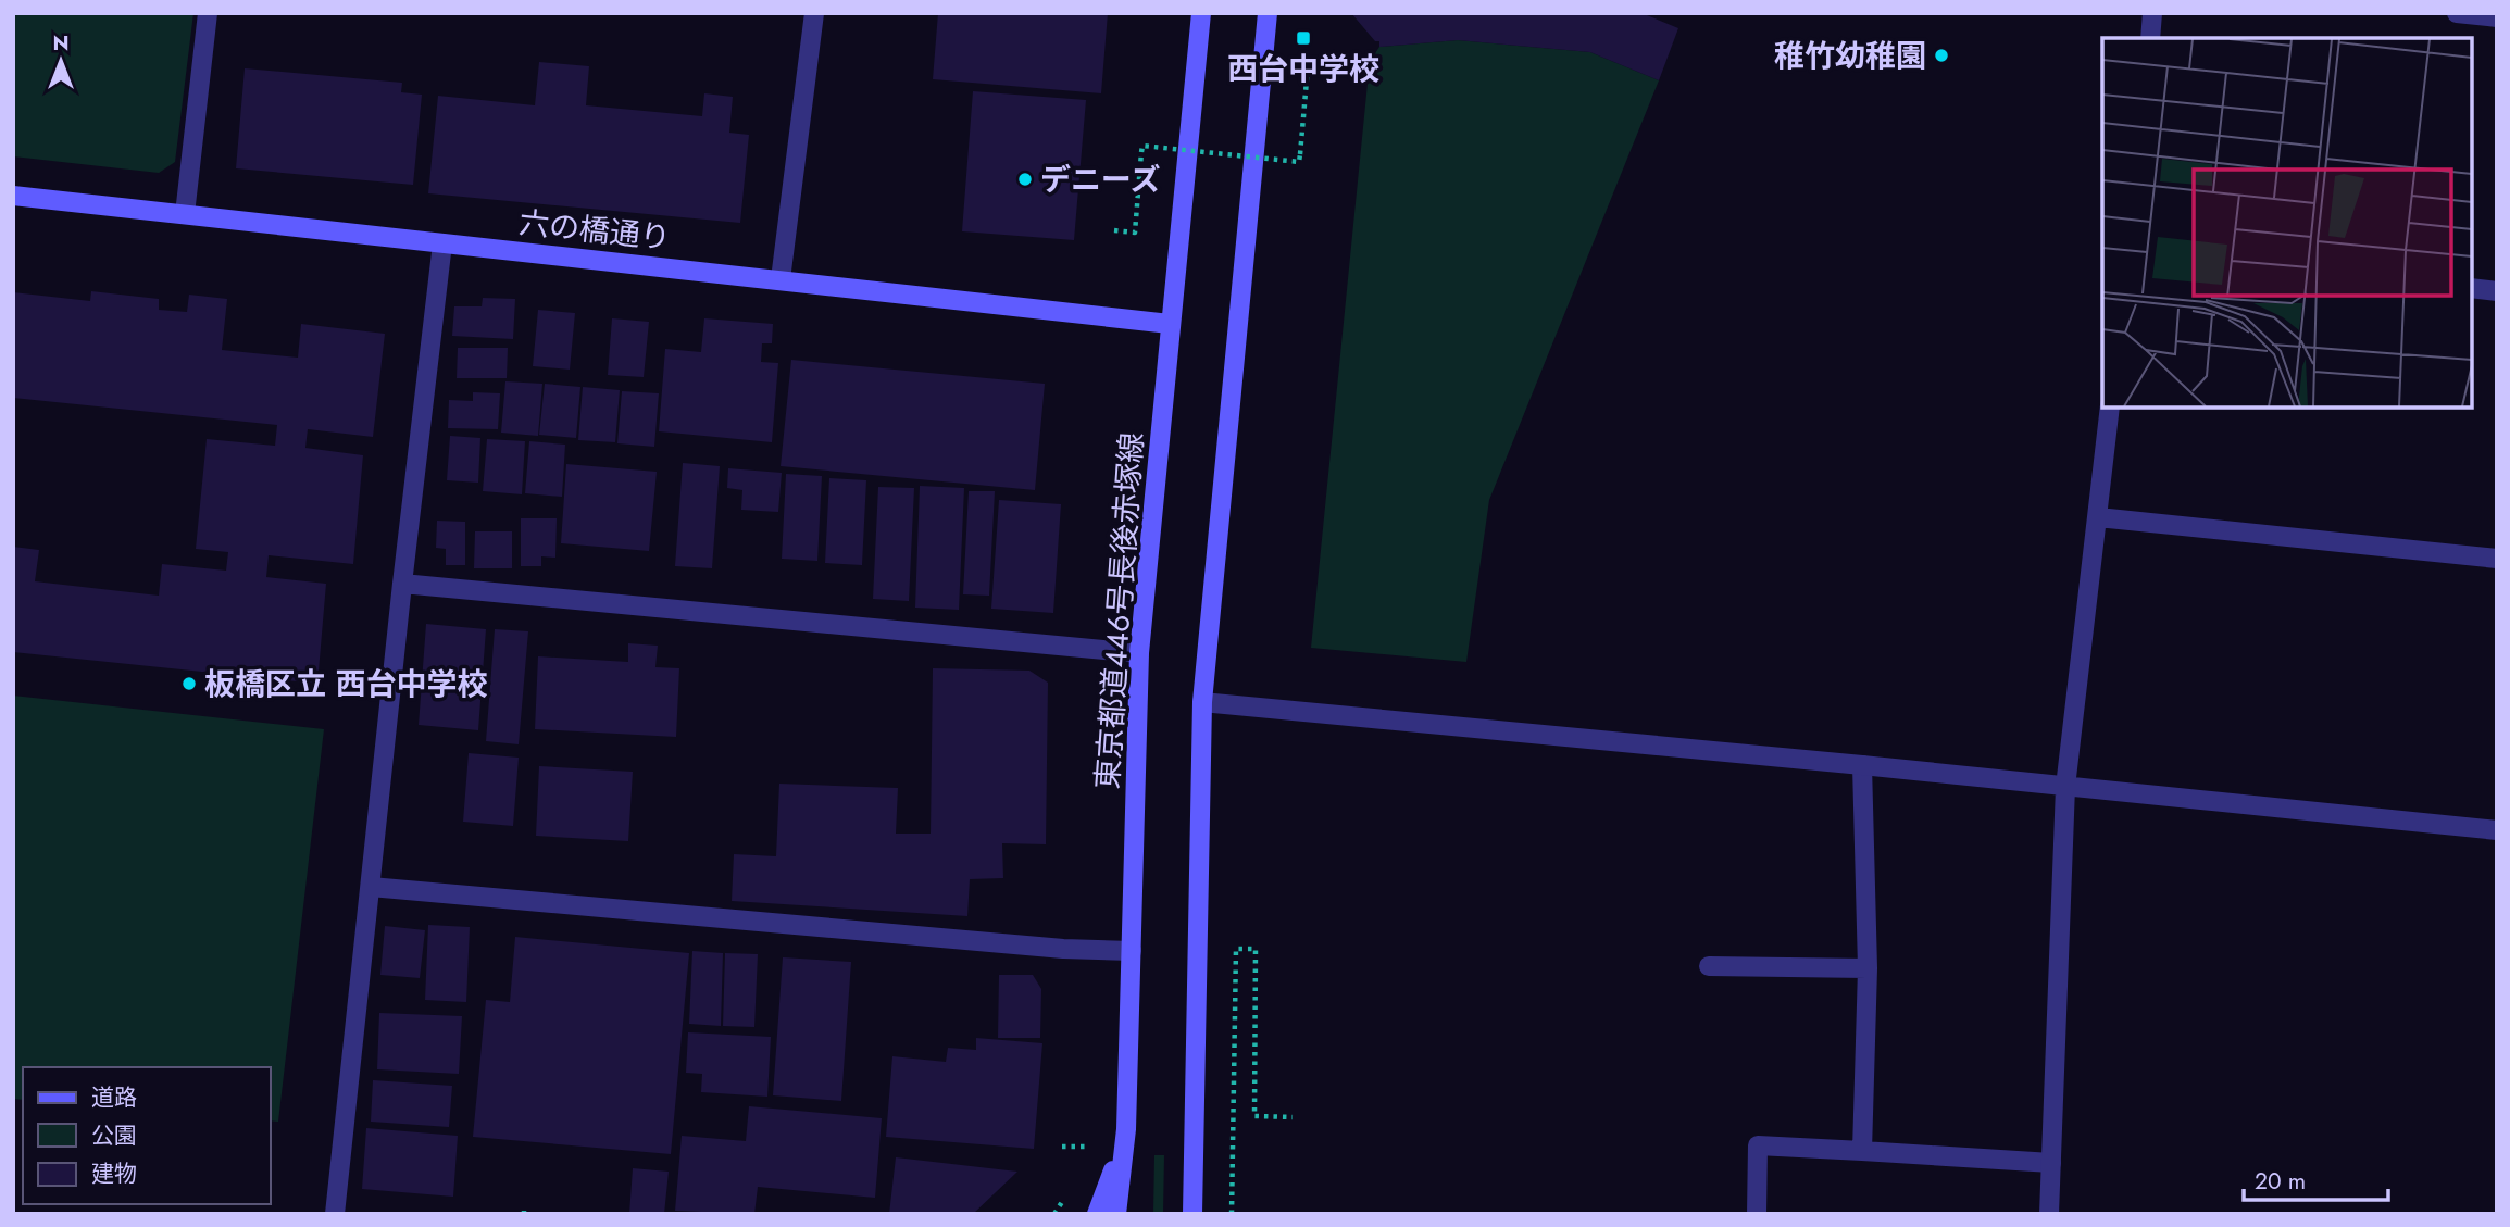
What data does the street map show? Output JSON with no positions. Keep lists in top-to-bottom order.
{
  "streets": {
    "main road": ["六の橋通り", "東京都道446号長後赤塚線"]
  },
  "crossings": [
    ["六の橋通り", "東京都道446号長後赤塚線"]
  ],
  "places": {
    "transit": ["西台中学校"],
    "other": ["稚竹幼稚園", "デニーズ", "板橋区立 西台中学校"]
  },
  "legend": ["道路", "公園", "建物"],
  "scale_bar": "20 m",
  "north": "top"
}
